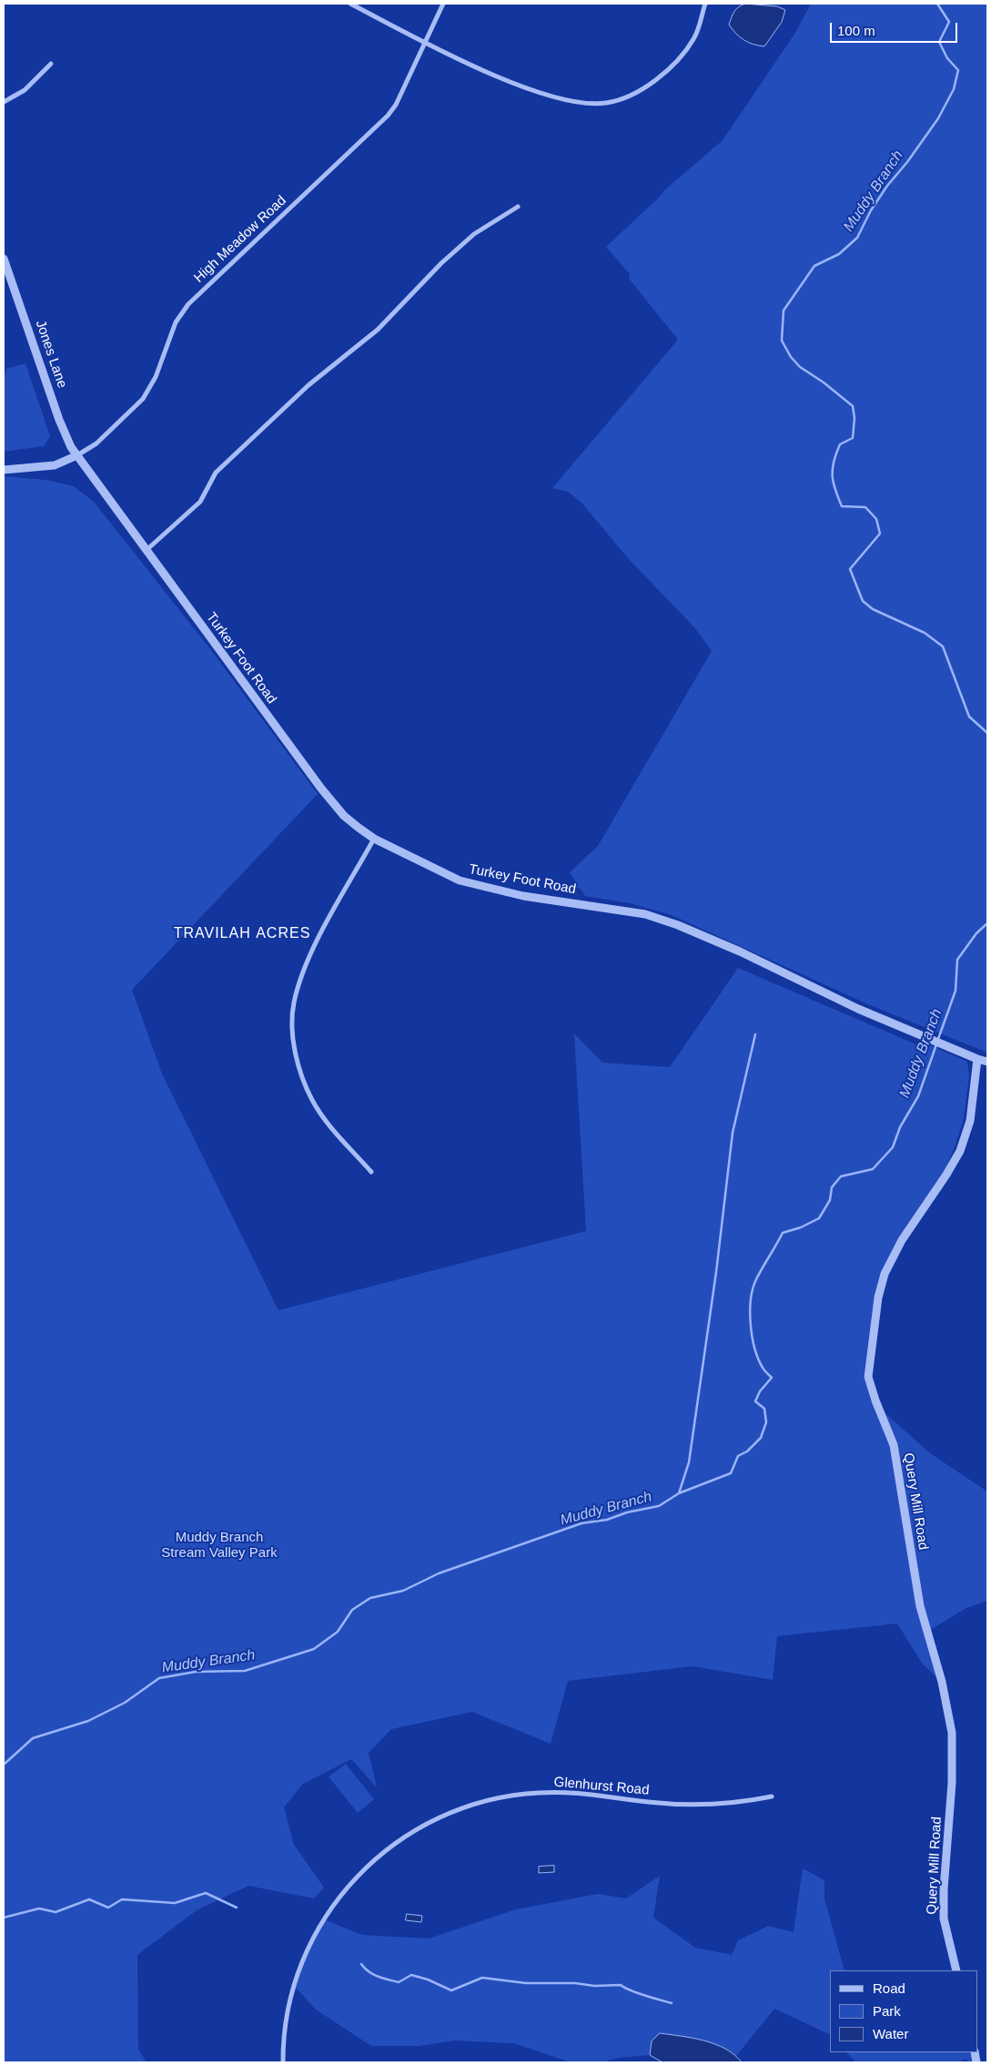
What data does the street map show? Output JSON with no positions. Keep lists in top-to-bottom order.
{
  "streets": {
    "street": [
      "High Meadow Road",
      "Jones Lane",
      "Turkey Foot Road",
      "Query Mill Road",
      "Glenhurst Road"
    ]
  },
  "crossings": [
    ["High Meadow Road", "Jones Lane"],
    ["High Meadow Road", "Turkey Foot Road"],
    ["Jones Lane", "Turkey Foot Road"],
    ["Turkey Foot Road", "Query Mill Road"]
  ],
  "districts": ["TRAVILAH ACRES"],
  "water": ["Muddy Branch"],
  "parks": ["Muddy Branch Stream Valley Park"],
  "legend": ["Road", "Park", "Water"],
  "scale_bar": "100 m"
}
